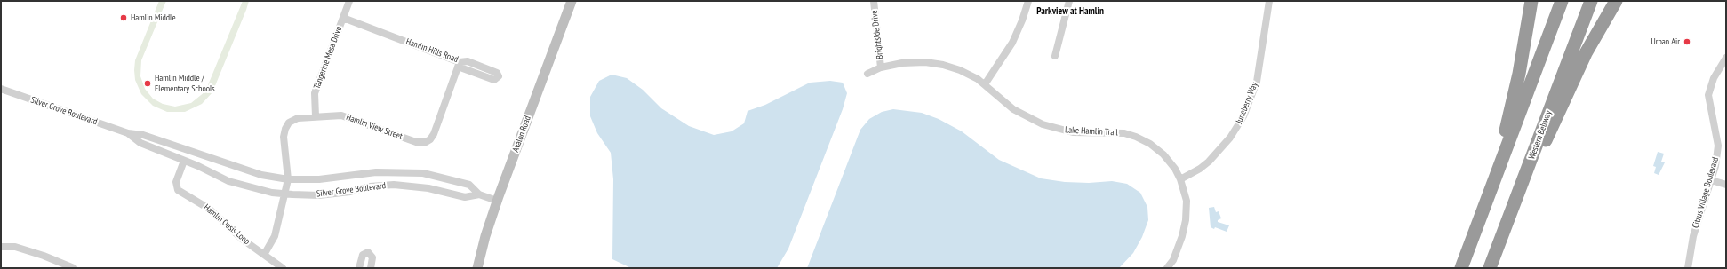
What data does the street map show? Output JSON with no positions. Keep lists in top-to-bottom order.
{
  "streets": {
    "highway": ["Western Beltway"],
    "main road": ["Avalon Road"],
    "street": [
      "Brightside Drive",
      "Hamlin Hills Road",
      "Tangerine Mesa Drive",
      "Juneberry Way",
      "Silver Grove Boulevard",
      "Hamlin View Street",
      "Lake Hamlin Trail",
      "Citrus Village Boulevard",
      "Hamlin Oasis Loop"
    ]
  },
  "crossings": [
    ["Brightside Drive", "Lake Hamlin Trail"],
    ["Hamlin Hills Road", "Tangerine Mesa Drive"],
    ["Hamlin Hills Road", "Hamlin View Street"],
    ["Tangerine Mesa Drive", "Hamlin View Street"],
    ["Juneberry Way", "Lake Hamlin Trail"],
    ["Silver Grove Boulevard", "Hamlin View Street"],
    ["Silver Grove Boulevard", "Avalon Road"],
    ["Silver Grove Boulevard", "Hamlin Oasis Loop"],
    ["Hamlin View Street", "Hamlin Oasis Loop"]
  ],
  "districts": ["Parkview at Hamlin"],
  "places": ["Hamlin Middle", "Urban Air", "Hamlin Middle / Elementary Schools"]
}
